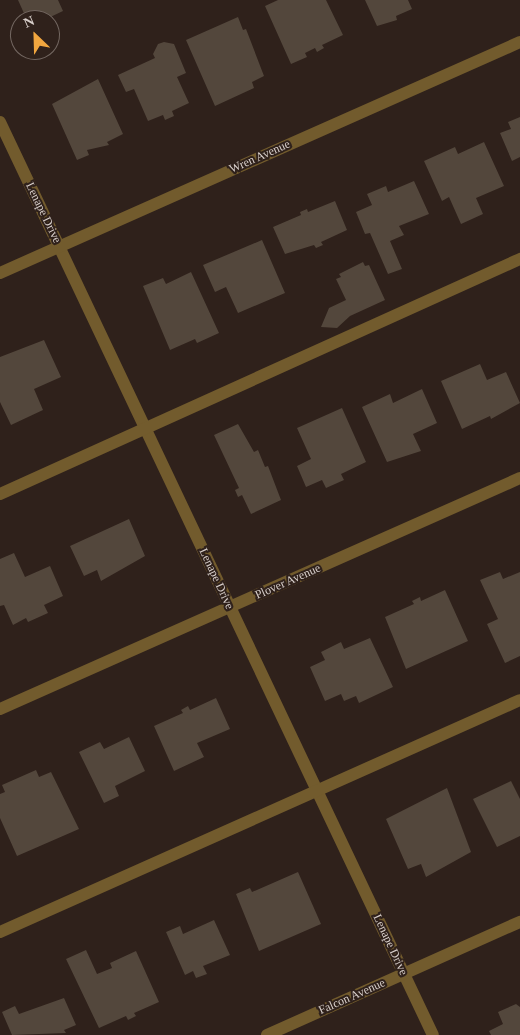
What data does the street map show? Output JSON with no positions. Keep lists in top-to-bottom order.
{
  "streets": {
    "street": [
      "Wren Avenue",
      "Lenape Drive",
      "Plover Avenue",
      "Falcon Avenue"
    ]
  },
  "crossings": [
    ["Wren Avenue", "Lenape Drive"],
    ["Lenape Drive", "Plover Avenue"],
    ["Lenape Drive", "Falcon Avenue"]
  ],
  "north": "top left"
}
